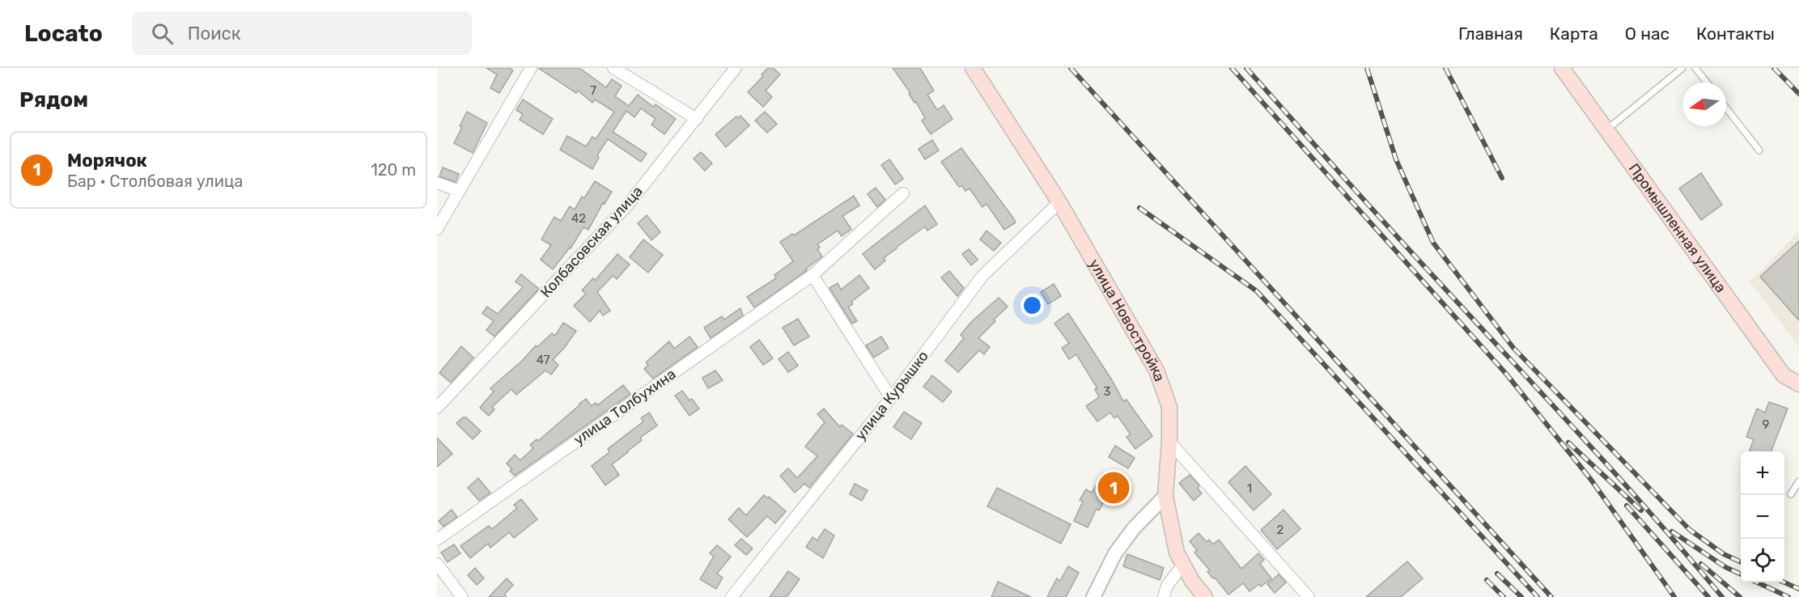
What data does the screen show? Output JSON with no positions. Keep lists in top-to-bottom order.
{
  "streets": {
    "main road": ["Промышленная улица", "улица Новостройка"],
    "street": ["Колбасовская улица", "улица Курышко", "улица Толбухина"]
  },
  "crossings": [
    ["улица Новостройка", "улица Курышко"]
  ],
  "house_numbers": [
    "7",
    "42",
    "47",
    "3",
    "9",
    "1",
    "2"
  ],
  "north": "left",
  "page": {
    "header": "Locato",
    "search": "Поиск",
    "nav": [
      "Главная",
      "Карта",
      "О нас",
      "Контакты"
    ],
    "heading": "Рядом",
    "list": [
      {
        "mark": "1",
        "name": "Морячок",
        "note": "Бар · Столбовая улица",
        "value": "120 m"
      }
    ],
    "map_buttons": ["+", "−"],
    "pins": "1"
  }
}
